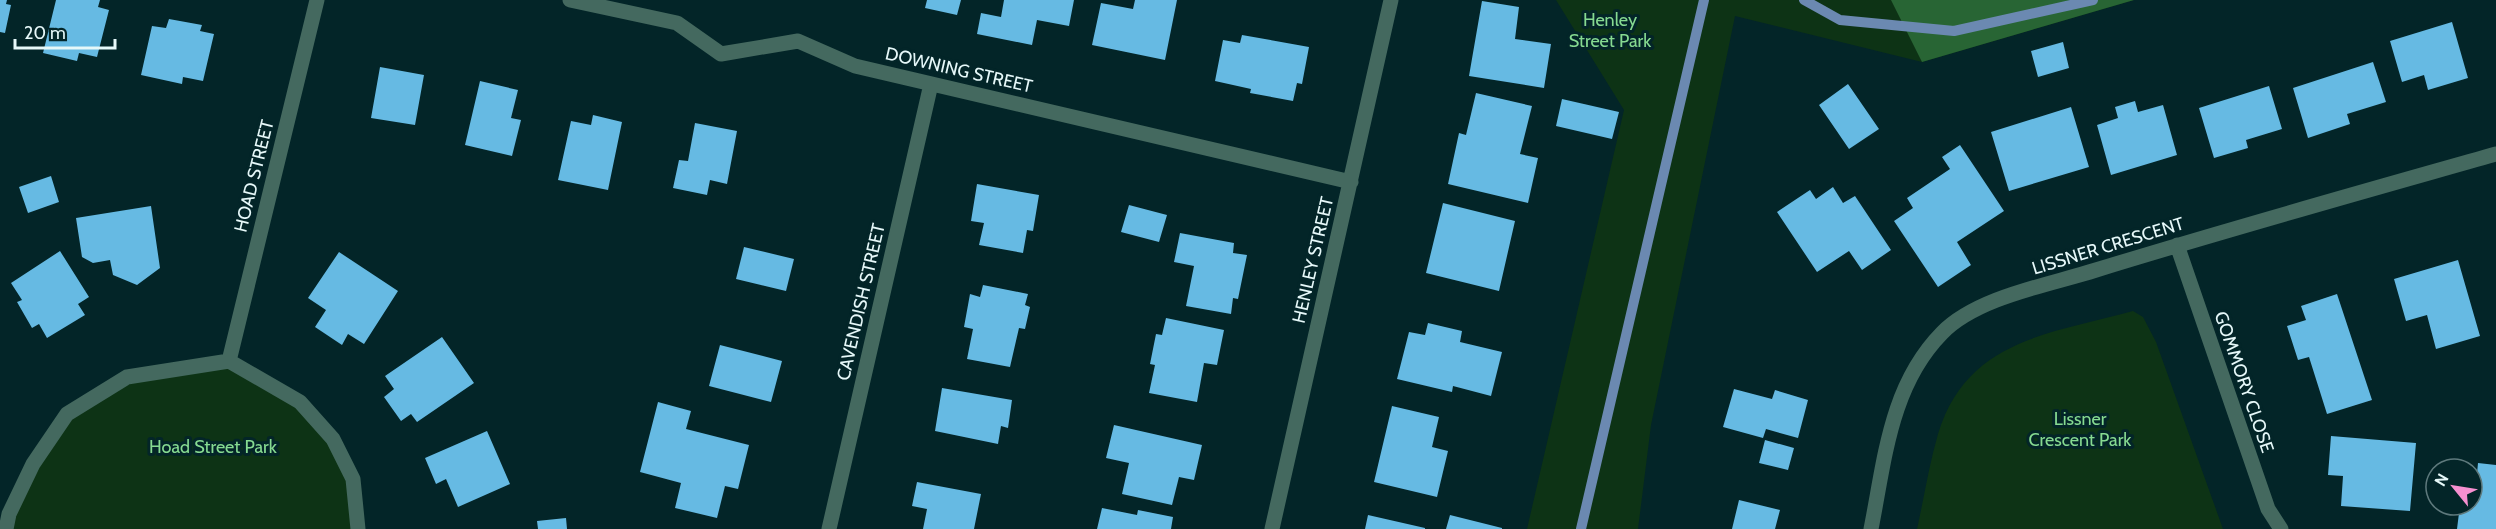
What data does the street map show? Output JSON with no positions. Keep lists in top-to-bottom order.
{
  "streets": {
    "street": [
      "DOWNING STREET",
      "HOAD STREET",
      "LISSNER CRESCENT",
      "HENLEY STREET",
      "CAVENDISH STREET",
      "GOMMORY CLOSE"
    ]
  },
  "crossings": [
    ["DOWNING STREET", "HENLEY STREET"],
    ["DOWNING STREET", "CAVENDISH STREET"],
    ["LISSNER CRESCENT", "GOMMORY CLOSE"]
  ],
  "parks": ["Henley Street Park", "Lissner Crescent Park", "Hoad Street Park"],
  "scale_bar": "20 m",
  "north": "top left"
}
